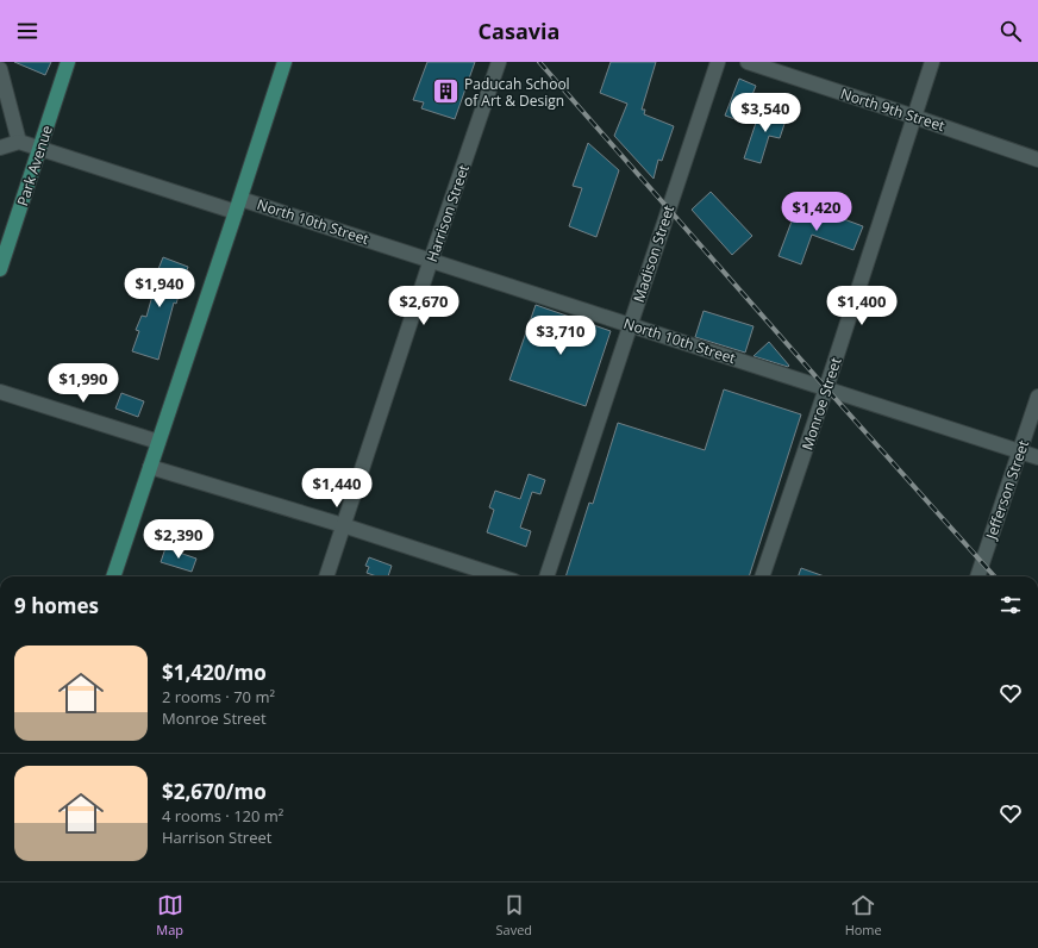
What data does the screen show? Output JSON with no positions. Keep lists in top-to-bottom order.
{
  "streets": {
    "main road": ["Park Avenue"],
    "street": [
      "North 9th Street",
      "Harrison Street",
      "North 10th Street",
      "Madison Street",
      "Monroe Street",
      "Jefferson Street"
    ]
  },
  "crossings": [
    ["North 9th Street", "Monroe Street"],
    ["Park Avenue", "North 10th Street"],
    ["Harrison Street", "North 10th Street"],
    ["North 10th Street", "Madison Street"],
    ["North 10th Street", "Monroe Street"],
    ["North 10th Street", "Jefferson Street"]
  ],
  "places": {
    "building": ["Paducah School of Art & Design"]
  },
  "page": {
    "header": "Casavia",
    "price": [
      "$3,540",
      "$1,420",
      "$1,940",
      "$2,670",
      "$1,400",
      "$3,710",
      "$1,990",
      "$1,440",
      "$2,390"
    ],
    "heading": "9 homes",
    "list": [
      {
        "name": "$1,420/mo",
        "note": "2 rooms · 70 m² · Monroe Street"
      },
      {
        "name": "$2,670/mo",
        "note": "4 rooms · 120 m² · Harrison Street"
      }
    ],
    "tabs": ["Map", "Saved", "Home"]
  }
}
